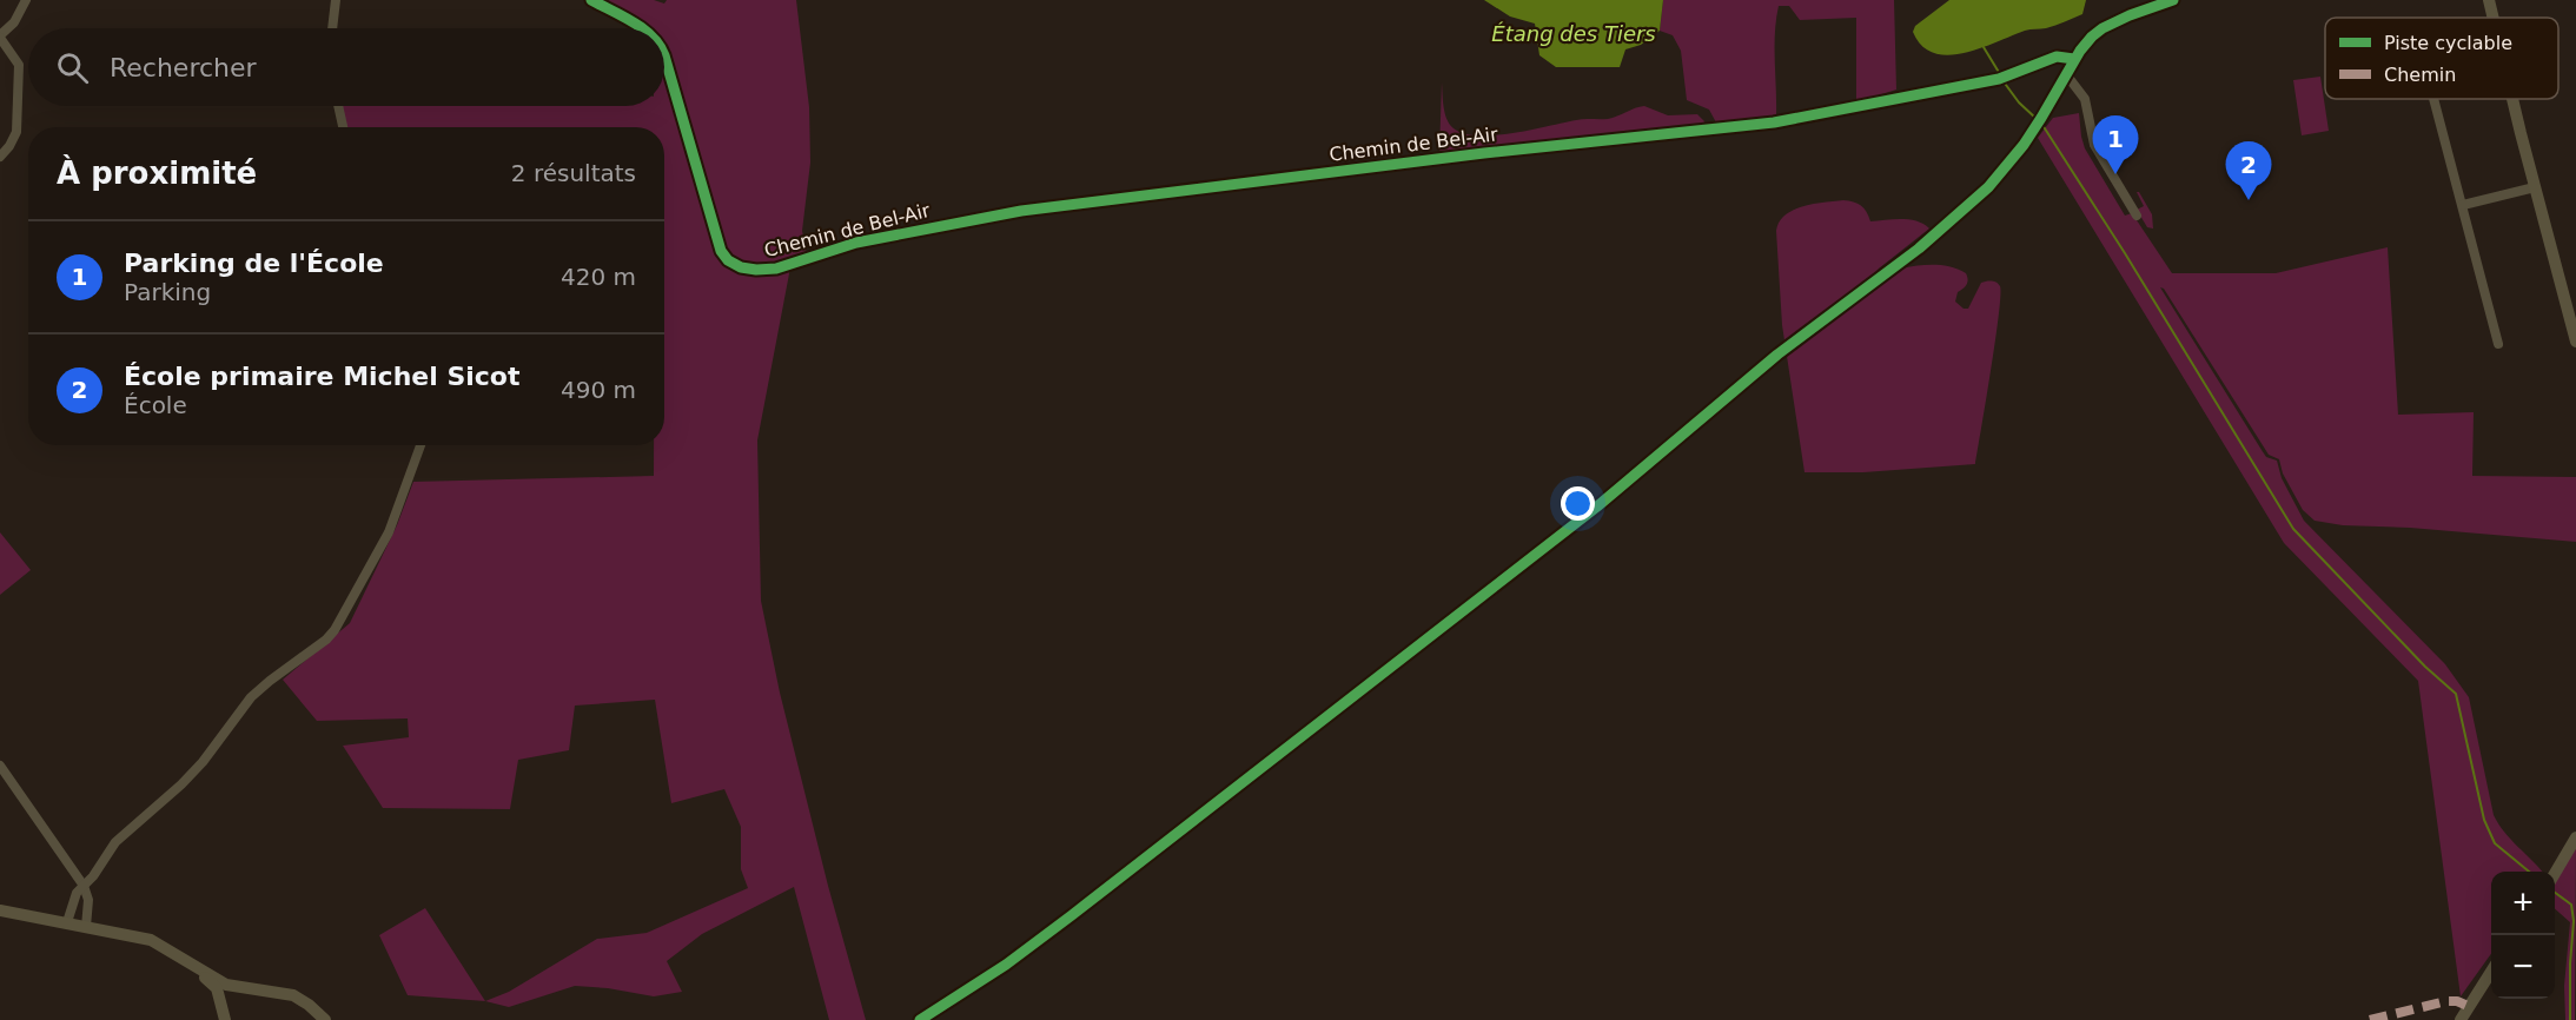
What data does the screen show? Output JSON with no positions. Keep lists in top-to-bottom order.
{
  "streets": {
    "street": ["Chemin de Bel-Air"]
  },
  "water": ["Étang des Tiers"],
  "legend": ["Piste cyclable", "Chemin"],
  "page": {
    "search": "Rechercher",
    "pins": ["1", "2"],
    "heading": ["À proximité", "2 résultats"],
    "list": [
      {
        "mark": "1",
        "name": "Parking de l'École",
        "note": "Parking",
        "value": "420 m"
      },
      {
        "mark": "2",
        "name": "École primaire Michel Sicot",
        "note": "École",
        "value": "490 m"
      }
    ],
    "map_buttons": ["+", "−"]
  }
}
